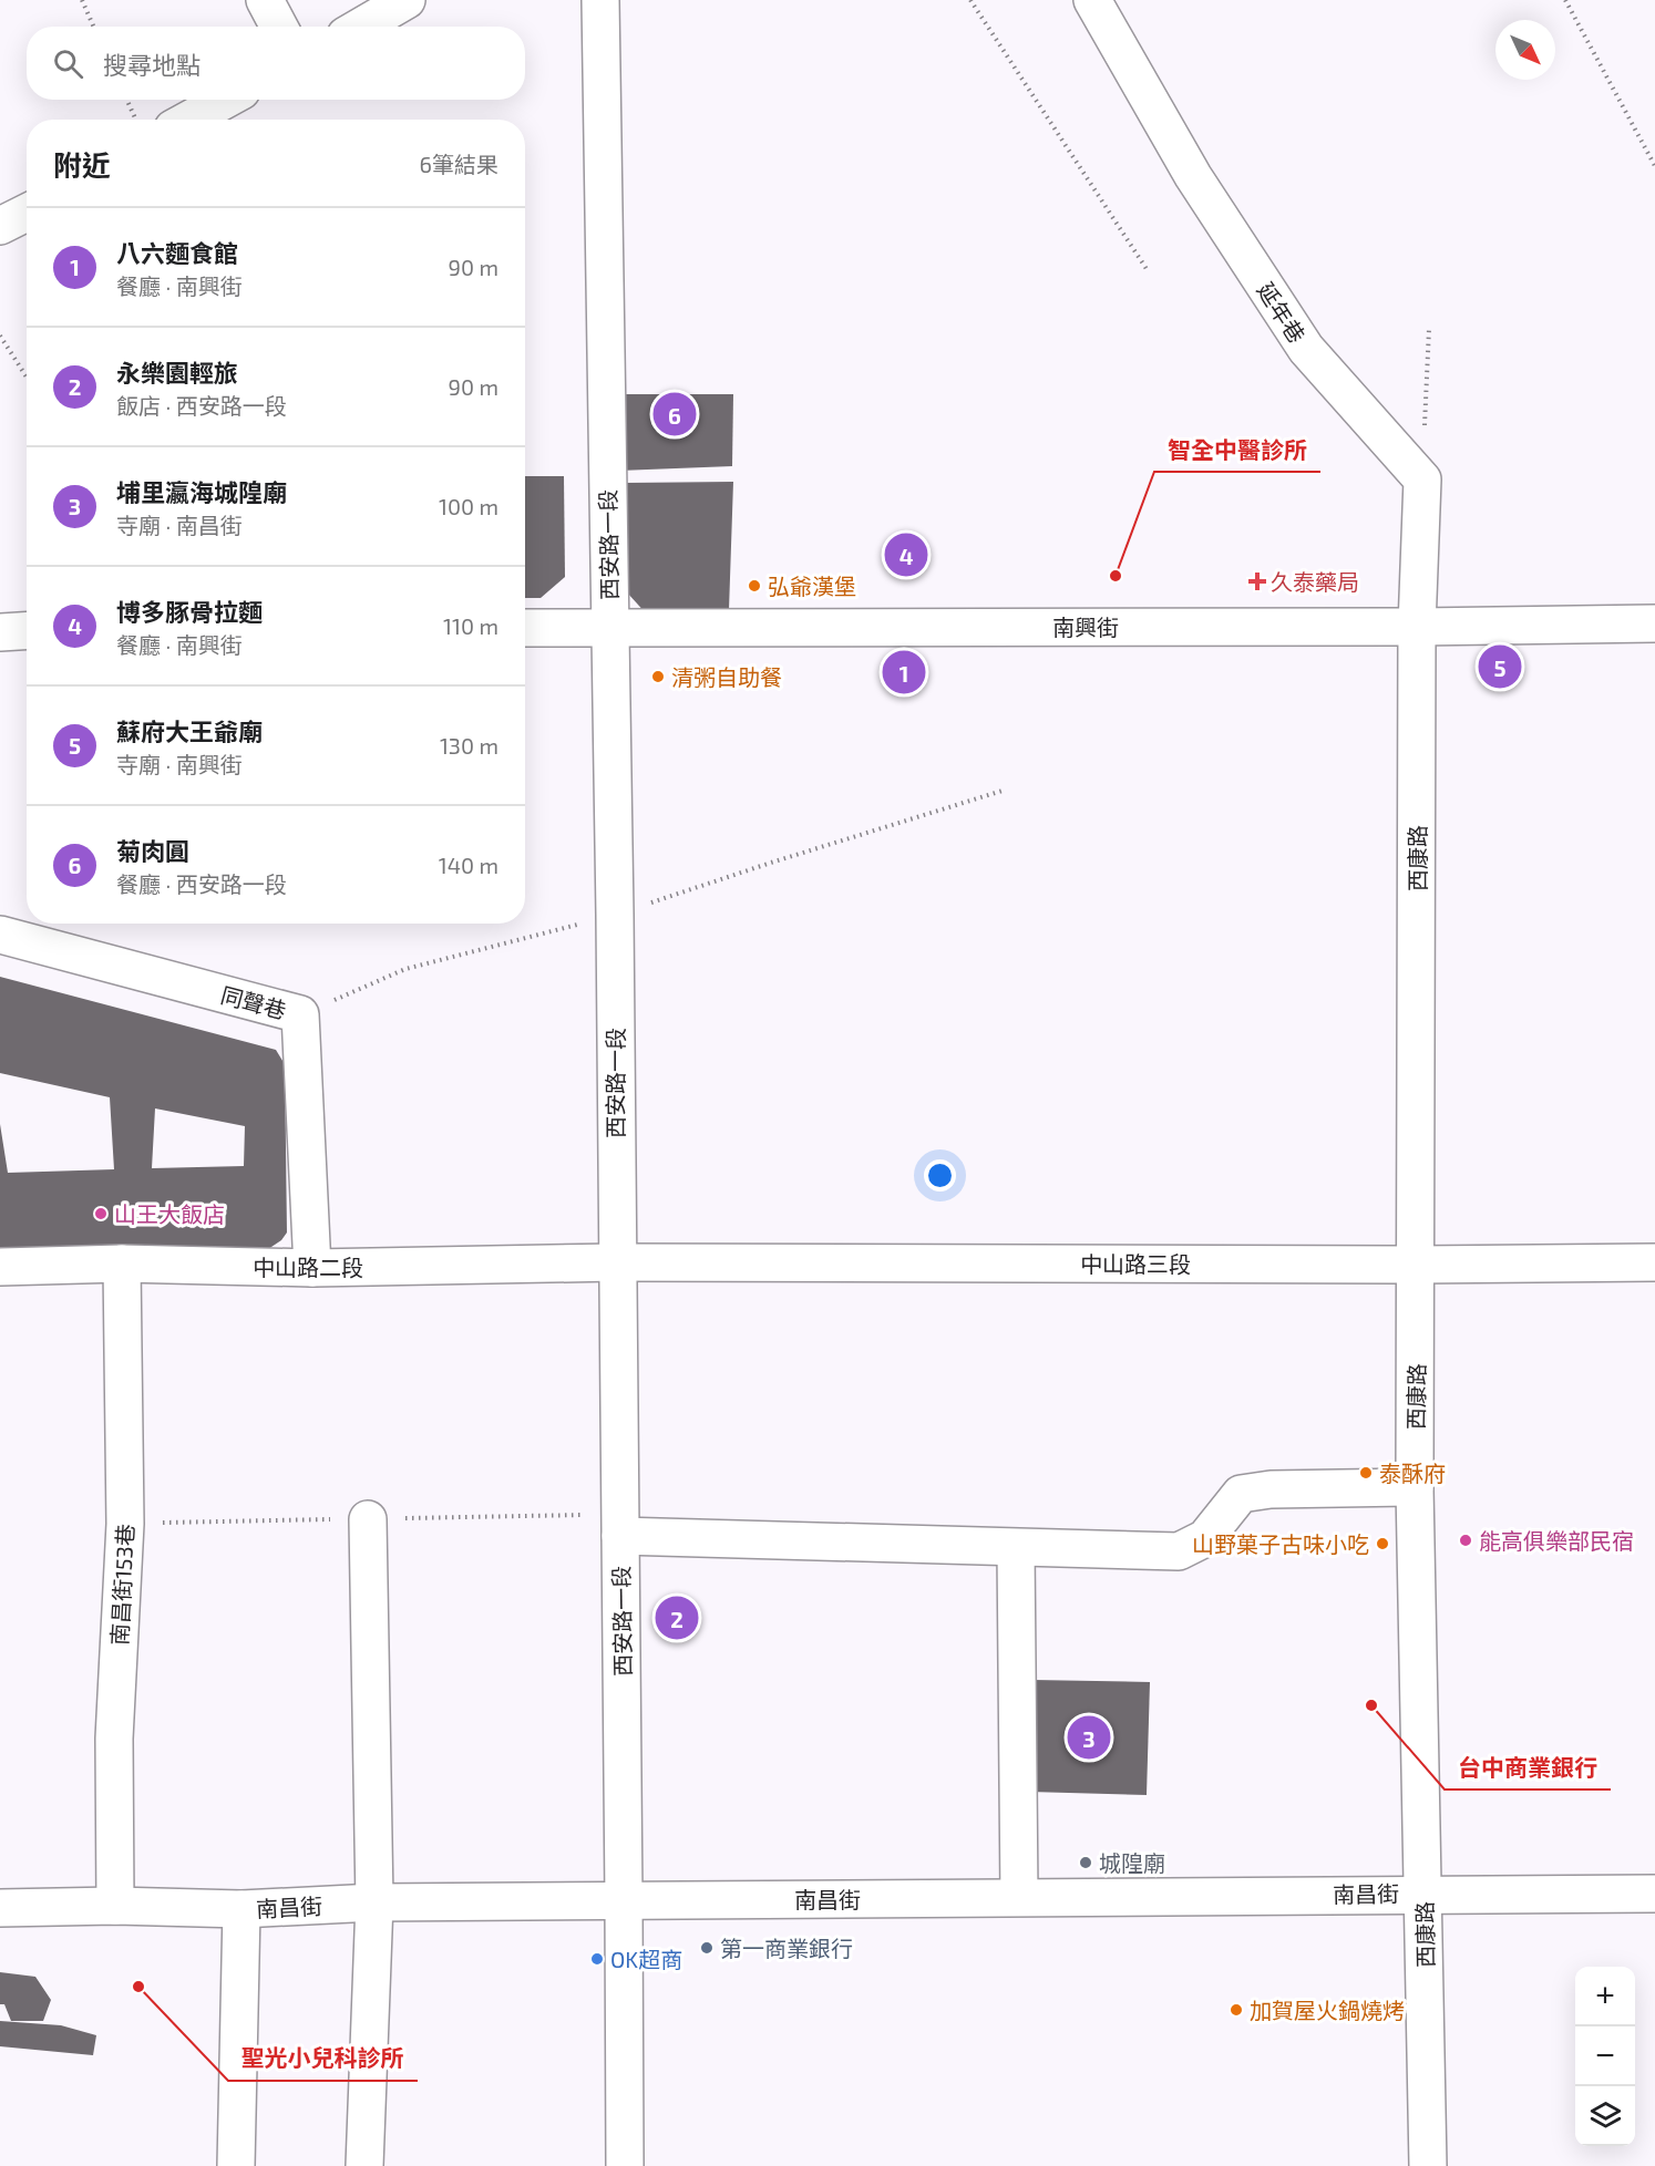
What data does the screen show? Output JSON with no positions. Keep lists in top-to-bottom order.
{
  "streets": {
    "street": [
      "延年巷",
      "西安路一段",
      "南興街",
      "西康路",
      "同聲巷",
      "中山路三段",
      "中山路二段",
      "南昌街153巷",
      "南昌街"
    ]
  },
  "crossings": [
    ["西安路一段", "南興街"],
    ["西安路一段", "中山路三段"],
    ["西安路一段", "中山路二段"],
    ["西安路一段", "南昌街"],
    ["南興街", "西康路"],
    ["西康路", "中山路三段"],
    ["西康路", "南昌街"],
    ["同聲巷", "中山路二段"],
    ["中山路三段", "中山路二段"],
    ["中山路二段", "南昌街153巷"],
    ["南昌街153巷", "南昌街"]
  ],
  "places": {
    "other": [
      "智全中醫診所",
      "弘爺漢堡",
      "清粥自助餐",
      "山王大飯店",
      "泰酥府",
      "能高俱樂部民宿",
      "山野菓子古味小吃",
      "台中商業銀行",
      "城隍廟",
      "第一商業銀行",
      "OK超商",
      "聖光小兒科診所",
      "加賀屋火鍋燒烤"
    ],
    "health": ["久泰藥局"]
  },
  "north": "bottom right",
  "page": {
    "search": "搜尋地點",
    "heading": ["附近", "6筆結果"],
    "list": [
      {
        "mark": "1",
        "name": "八六麵食館",
        "note": "餐廳 · 南興街",
        "value": "90 m"
      },
      {
        "mark": "2",
        "name": "永樂園輕旅",
        "note": "飯店 · 西安路一段",
        "value": "90 m"
      },
      {
        "mark": "3",
        "name": "埔里瀛海城隍廟",
        "note": "寺廟 · 南昌街",
        "value": "100 m"
      },
      {
        "mark": "4",
        "name": "博多豚骨拉麵",
        "note": "餐廳 · 南興街",
        "value": "110 m"
      },
      {
        "mark": "5",
        "name": "蘇府大王爺廟",
        "note": "寺廟 · 南興街",
        "value": "130 m"
      },
      {
        "mark": "6",
        "name": "菊肉圓",
        "note": "餐廳 · 西安路一段",
        "value": "140 m"
      }
    ],
    "pins": [
      "6",
      "4",
      "5",
      "1",
      "2",
      "3"
    ],
    "map_buttons": ["+", "−"]
  }
}
